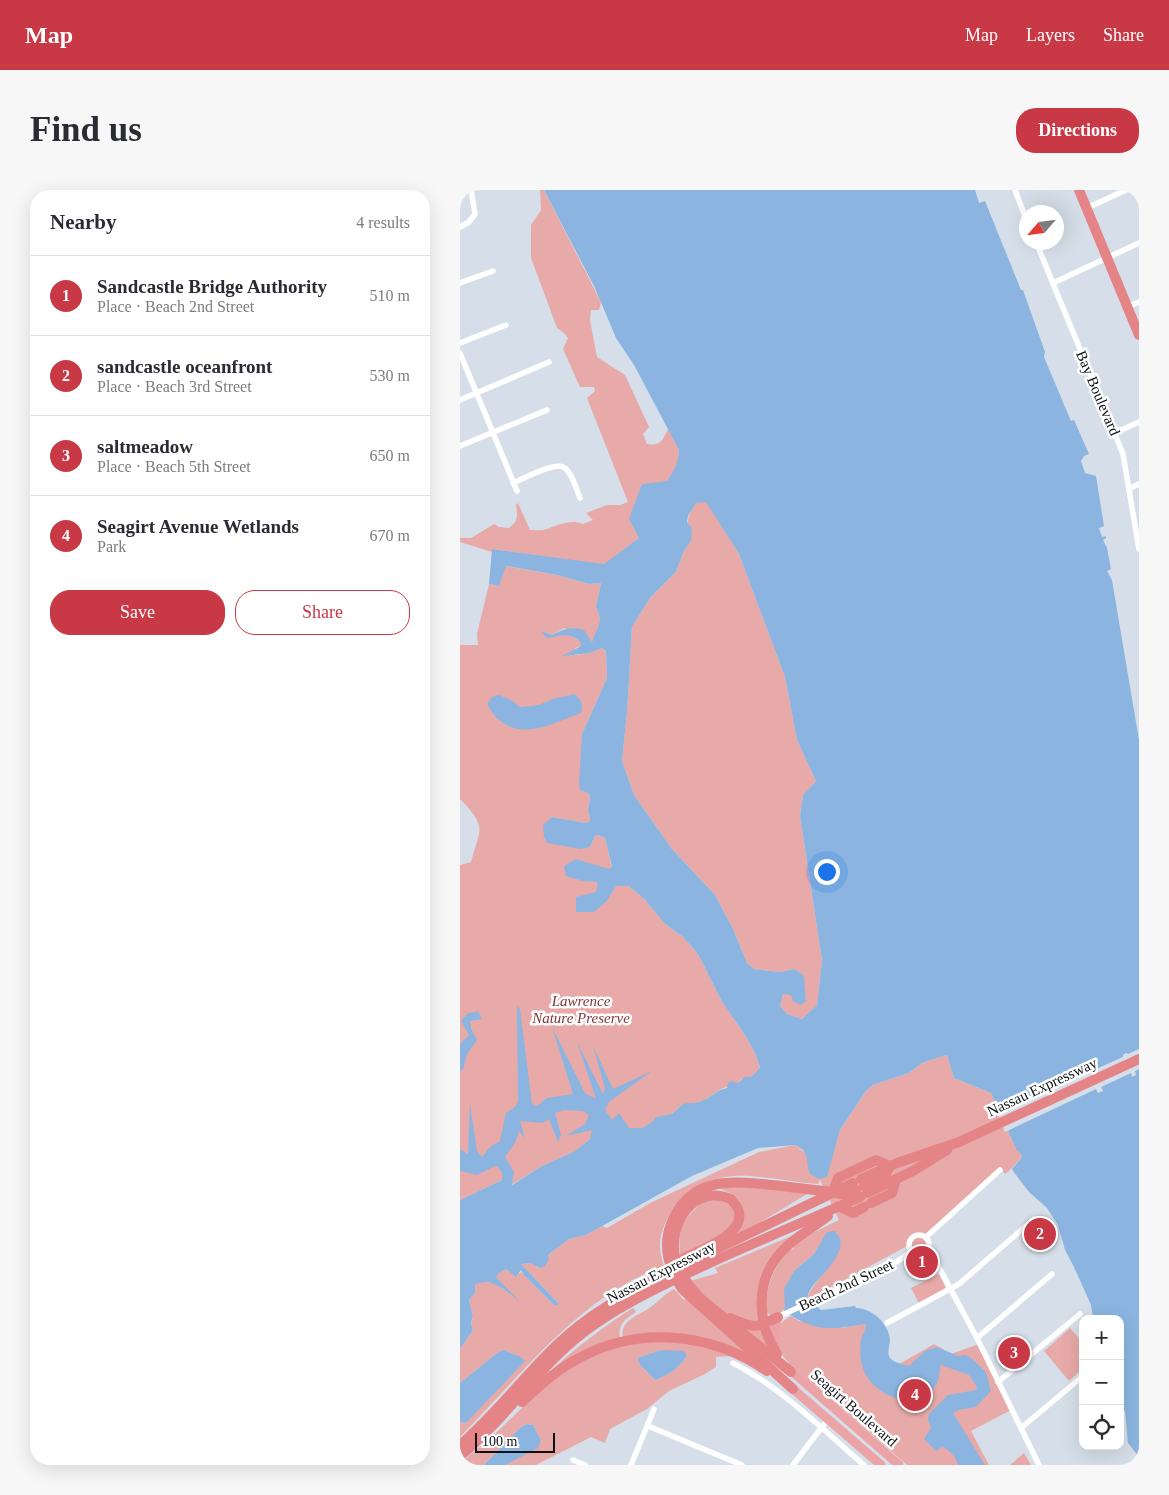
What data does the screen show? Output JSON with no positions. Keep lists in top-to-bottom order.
{
  "streets": {
    "highway": ["Nassau Expressway"],
    "main road": ["Seagirt Boulevard"],
    "street": ["Bay Boulevard", "Beach 2nd Street"]
  },
  "parks": ["Lawrence Nature Preserve"],
  "scale_bar": "100 m",
  "north": "bottom left",
  "page": {
    "header": "Map",
    "nav": ["Map", "Layers", "Share"],
    "buttons": [
      "Directions",
      ["Save", "Share"]
    ],
    "title": "Find us",
    "heading": ["Nearby", "4 results"],
    "list": [
      {
        "mark": "1",
        "name": "Sandcastle Bridge Authority",
        "note": "Place · Beach 2nd Street",
        "value": "510 m"
      },
      {
        "mark": "2",
        "name": "sandcastle oceanfront",
        "note": "Place · Beach 3rd Street",
        "value": "530 m"
      },
      {
        "mark": "3",
        "name": "saltmeadow",
        "note": "Place · Beach 5th Street",
        "value": "650 m"
      },
      {
        "mark": "4",
        "name": "Seagirt Avenue Wetlands",
        "note": "Park",
        "value": "670 m"
      }
    ],
    "pins": [
      "2",
      "1",
      "3",
      "4"
    ],
    "map_buttons": ["+", "−"],
    "scale": "100 m"
  }
}
